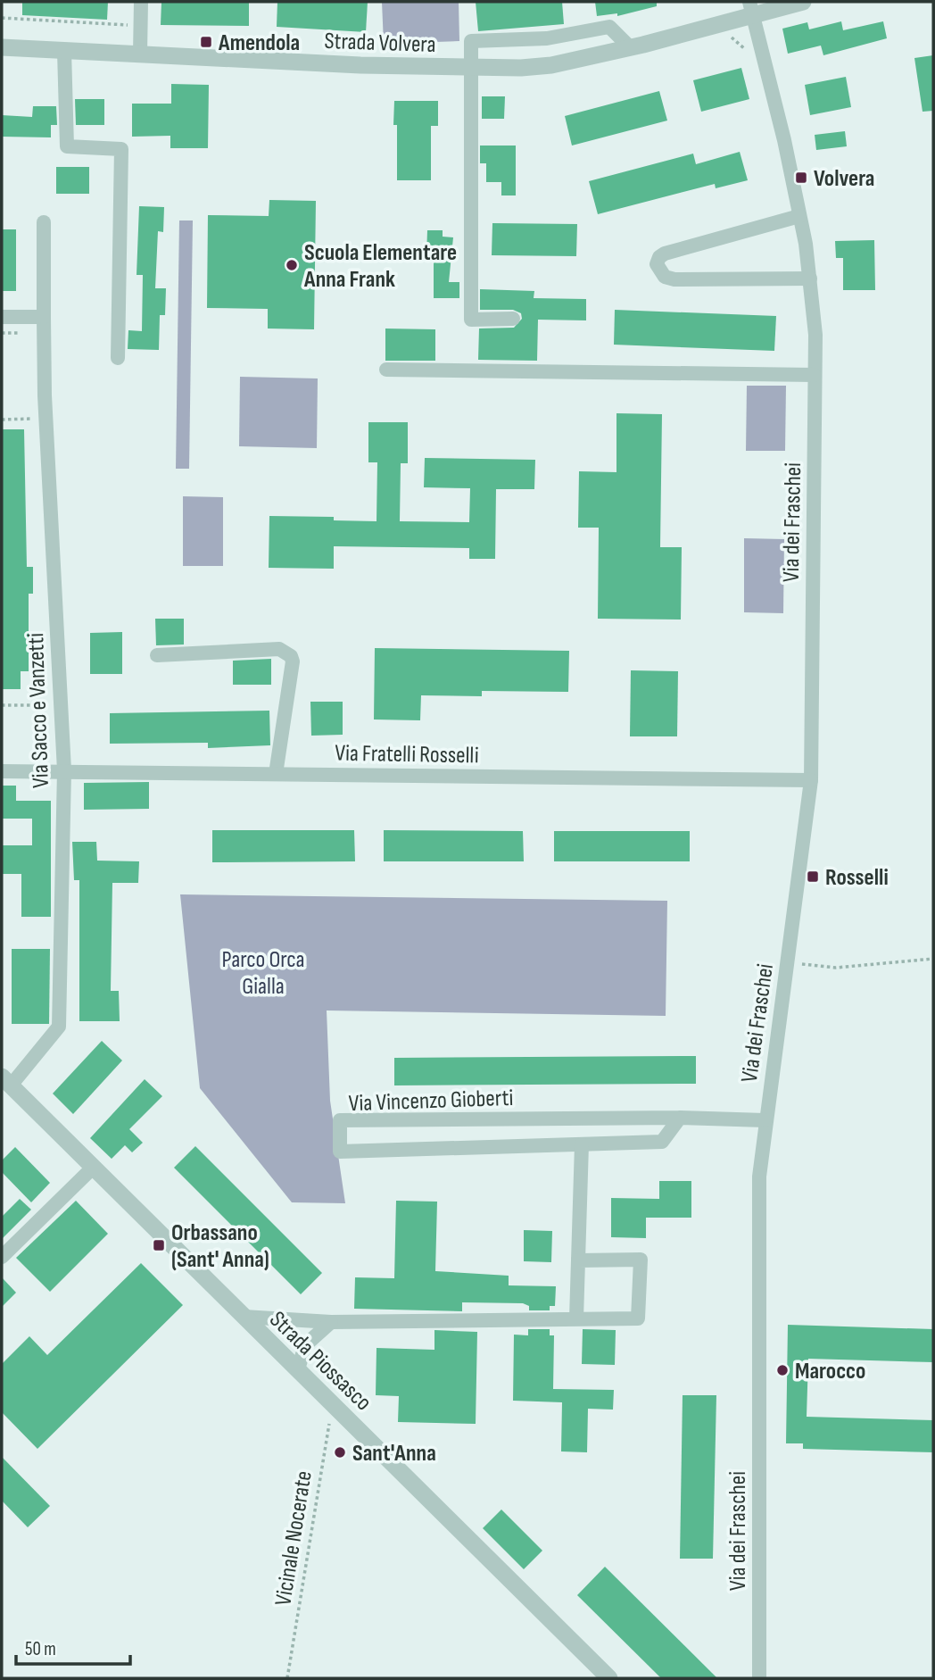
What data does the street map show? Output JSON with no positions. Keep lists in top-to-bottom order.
{
  "streets": {
    "street": [
      "Strada Volvera",
      "Via dei Fraschei",
      "Via Sacco e Vanzetti",
      "Via Fratelli Rosselli",
      "Via Vincenzo Gioberti",
      "Strada Piossasco"
    ],
    "path": ["Vicinale Nocerate"]
  },
  "crossings": [
    ["Strada Volvera", "Via dei Fraschei"],
    ["Via dei Fraschei", "Via Fratelli Rosselli"],
    ["Via dei Fraschei", "Via Vincenzo Gioberti"],
    ["Via Sacco e Vanzetti", "Via Fratelli Rosselli"],
    ["Via Sacco e Vanzetti", "Strada Piossasco"],
    ["Strada Piossasco", "Vicinale Nocerate"]
  ],
  "parks": ["Parco Orca Gialla"],
  "places": {
    "transit": [
      "Amendola",
      "Volvera",
      "Rosselli",
      "Orbassano (Sant' Anna)"
    ],
    "other": ["Scuola Elementare Anna Frank", "Marocco", "Sant'Anna"]
  },
  "scale_bar": "50 m"
}
